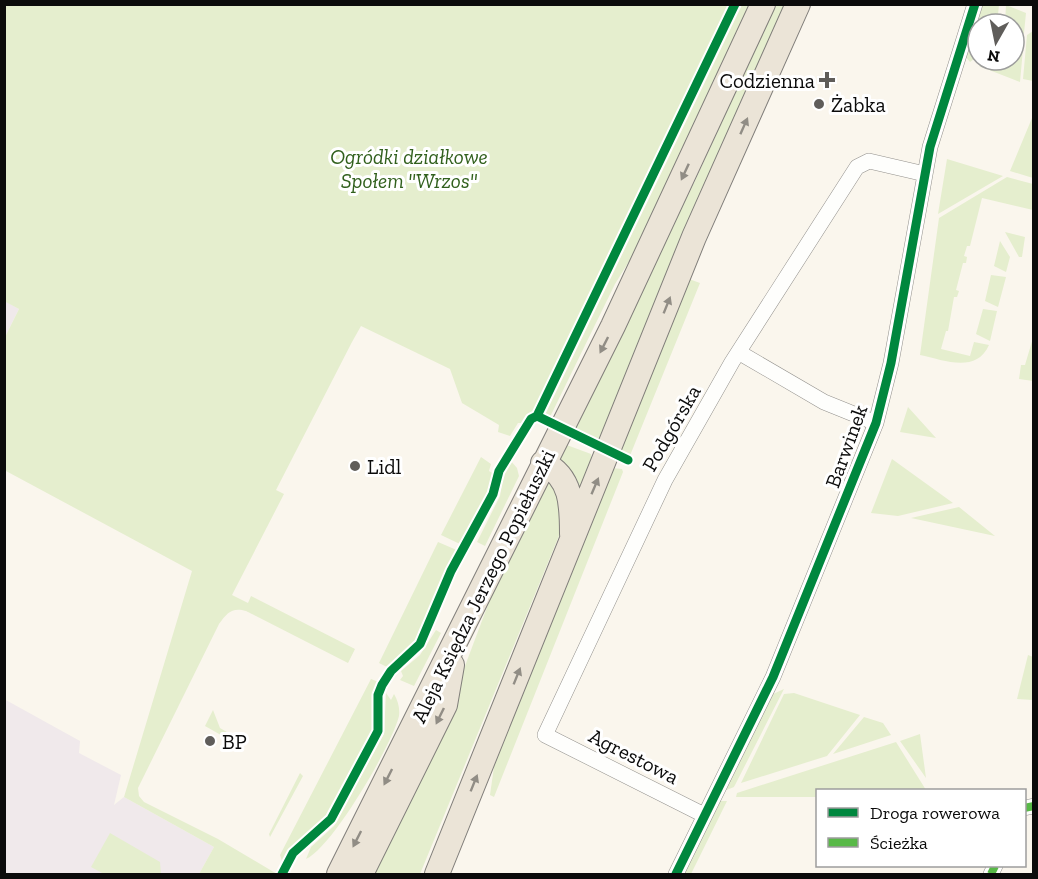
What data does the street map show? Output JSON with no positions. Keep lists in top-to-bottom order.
{
  "streets": {
    "main road": ["Aleja Księdza Jerzego Popiełuszki"],
    "street": ["Podgórska", "Barwinek", "Agrestowa"]
  },
  "crossings": [
    ["Podgórska", "Barwinek"],
    ["Podgórska", "Agrestowa"],
    ["Barwinek", "Agrestowa"]
  ],
  "parks": ["Ogródki działkowe Społem \"Wrzos\""],
  "places": {
    "health": ["Codzienna"],
    "other": ["Żabka", "Lidl", "BP"]
  },
  "legend": ["Droga rowerowa", "Ścieżka"],
  "north": "bottom"
}
